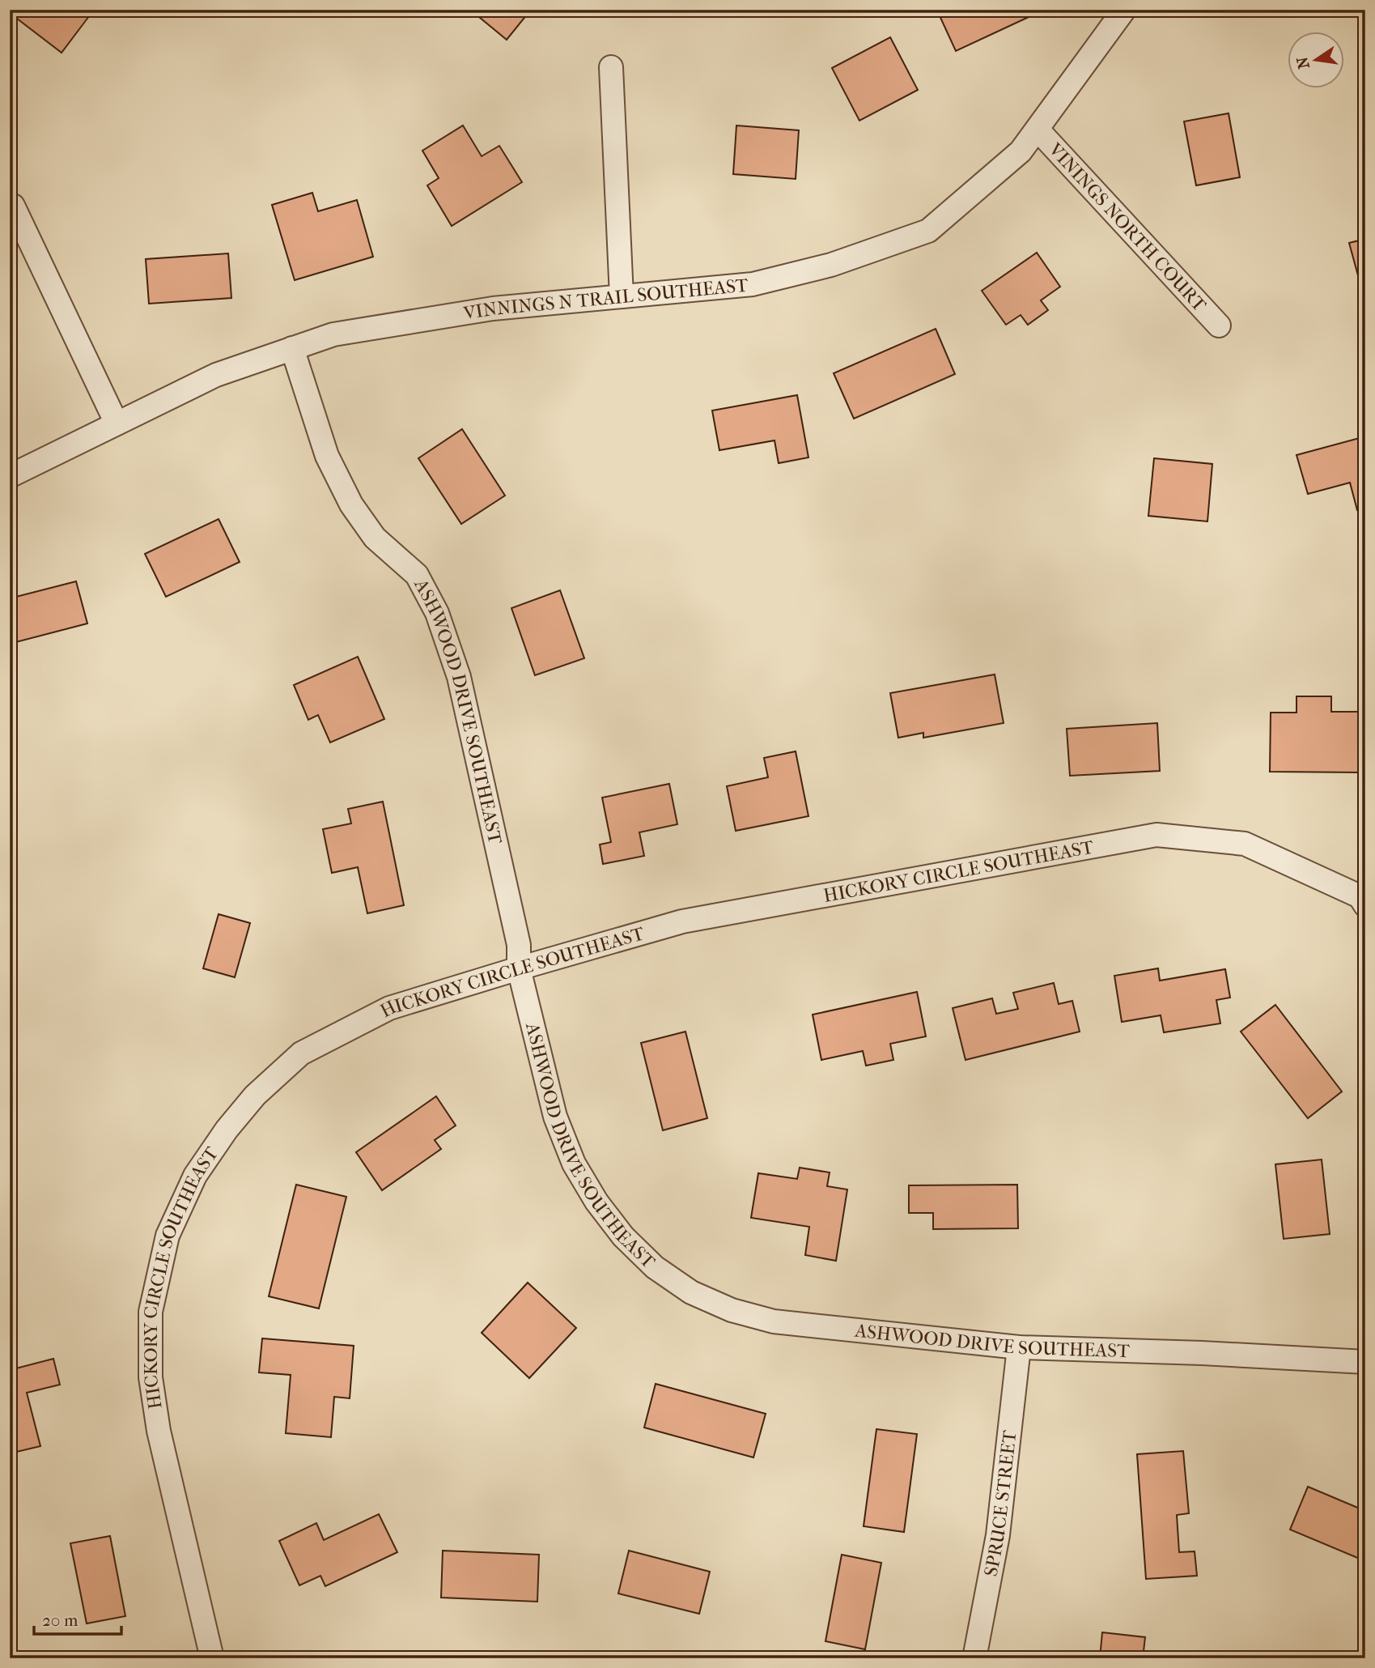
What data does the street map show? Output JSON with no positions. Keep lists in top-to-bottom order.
{
  "streets": {
    "street": [
      "VININGS NORTH COURT",
      "VINNINGS N TRAIL SOUTHEAST",
      "ASHWOOD DRIVE SOUTHEAST",
      "HICKORY CIRCLE SOUTHEAST",
      "SPRUCE STREET"
    ]
  },
  "crossings": [
    ["VININGS NORTH COURT", "VINNINGS N TRAIL SOUTHEAST"],
    ["VINNINGS N TRAIL SOUTHEAST", "ASHWOOD DRIVE SOUTHEAST"],
    ["ASHWOOD DRIVE SOUTHEAST", "HICKORY CIRCLE SOUTHEAST"],
    ["ASHWOOD DRIVE SOUTHEAST", "SPRUCE STREET"]
  ],
  "scale_bar": "20 m",
  "north": "left"
}
